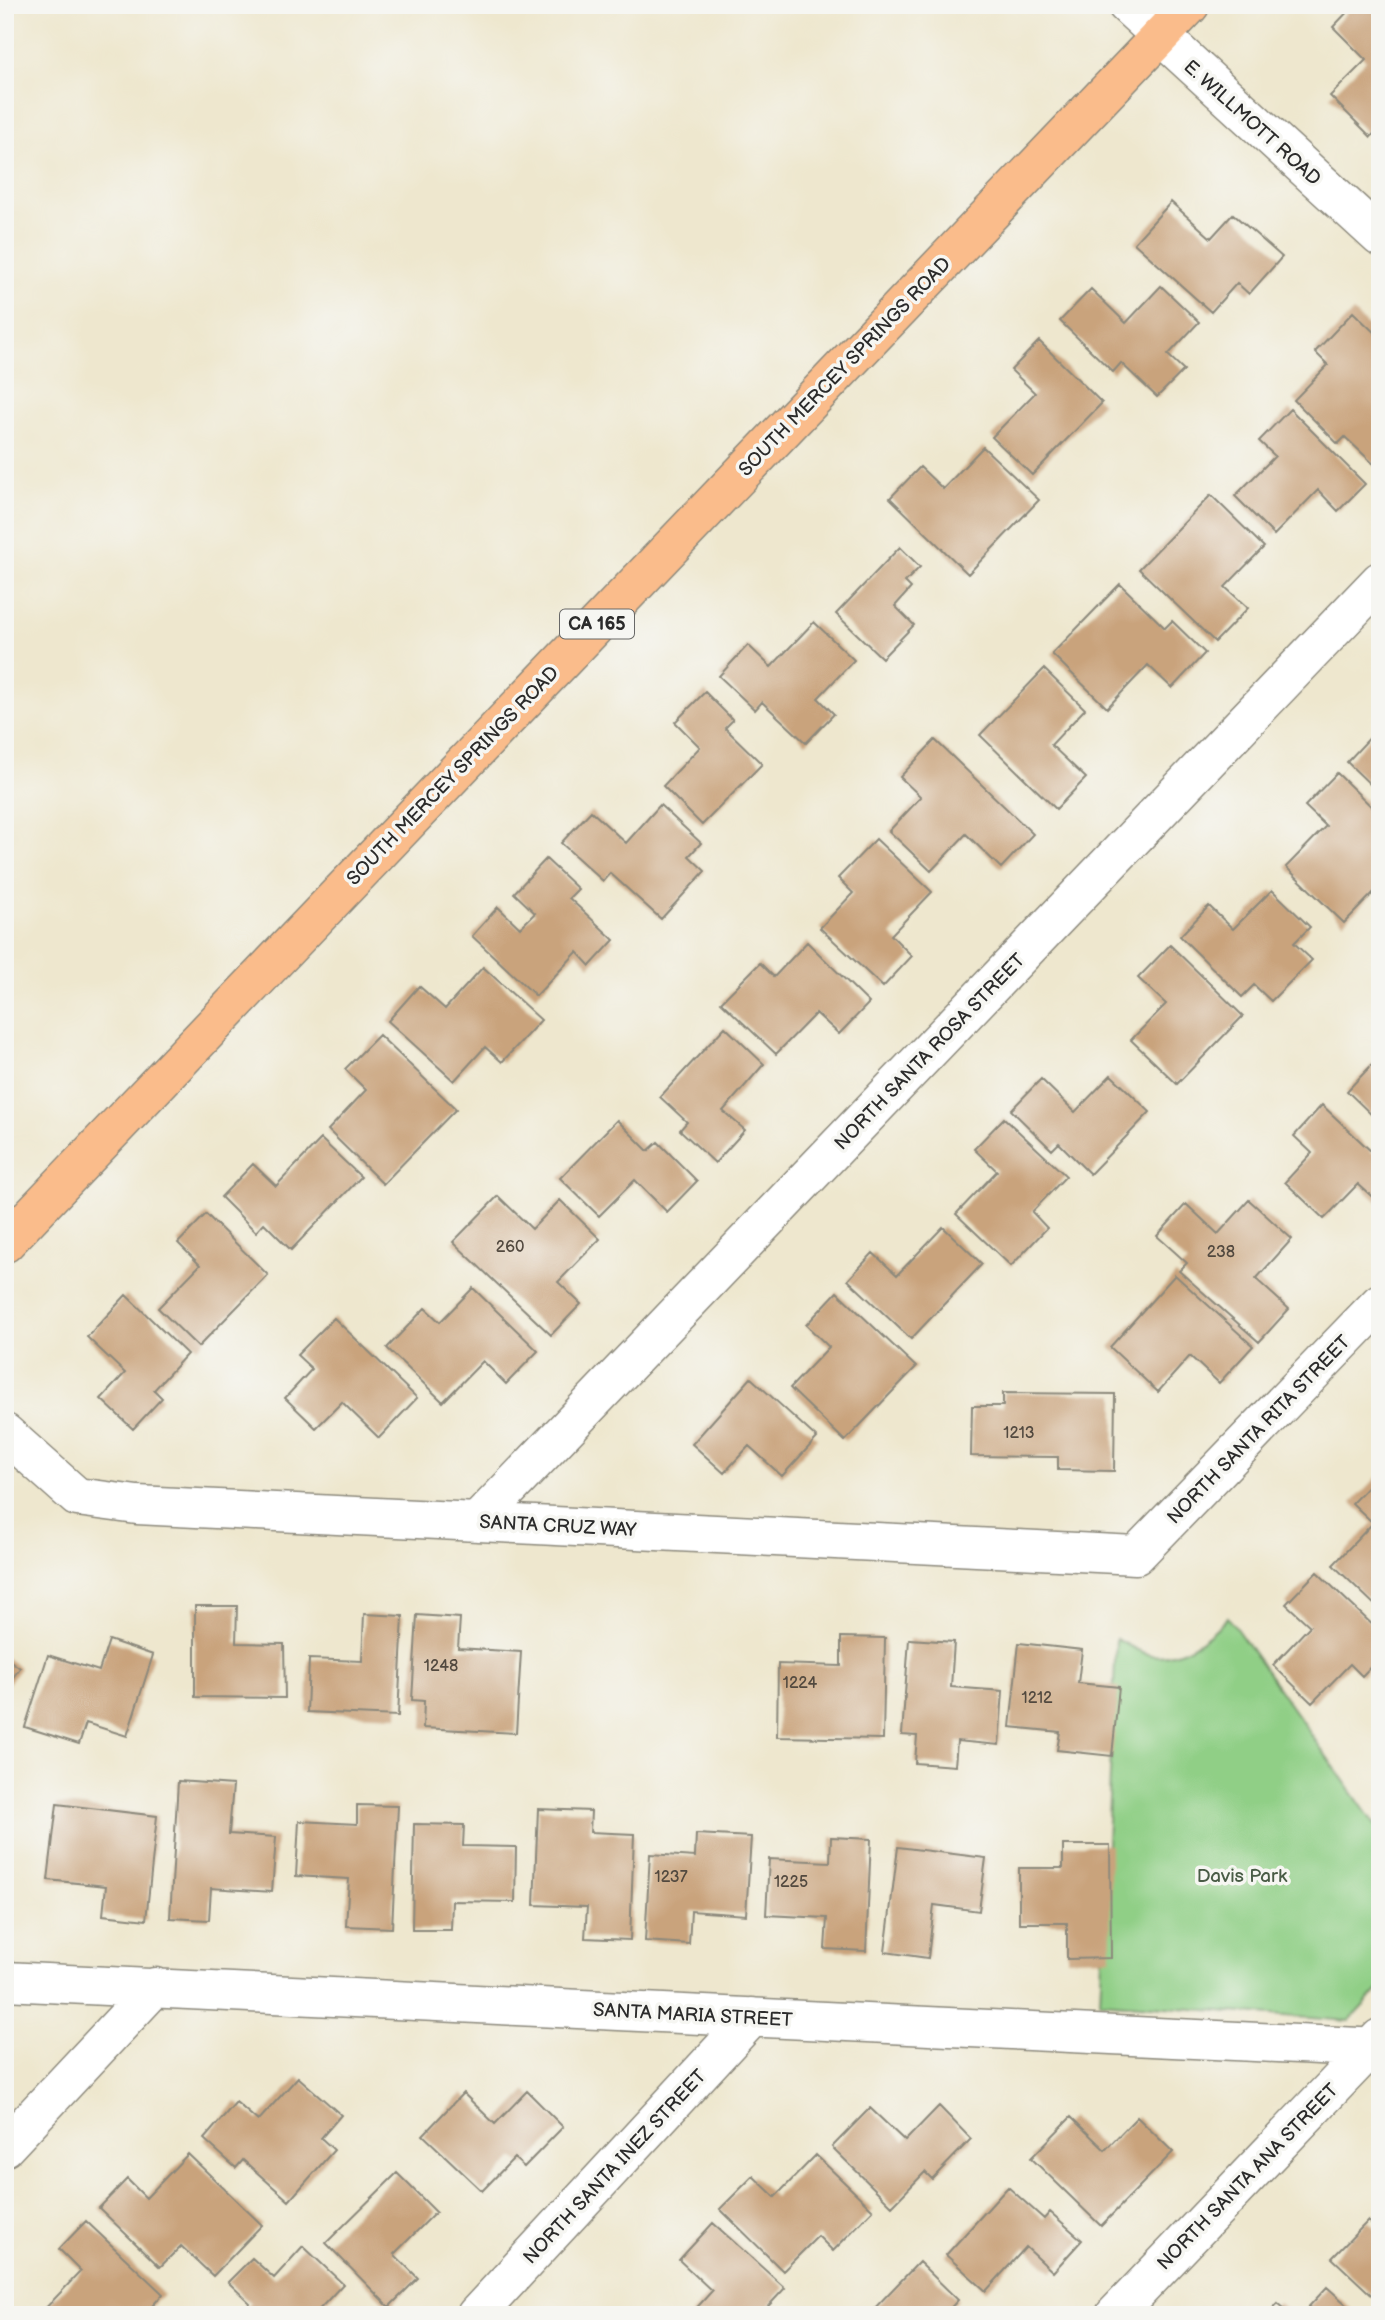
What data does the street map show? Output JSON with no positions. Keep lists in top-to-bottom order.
{
  "streets": {
    "main road": ["SOUTH MERCEY SPRINGS ROAD", "CA 165"],
    "street": [
      "E. WILLMOTT ROAD",
      "NORTH SANTA ROSA STREET",
      "NORTH SANTA RITA STREET",
      "SANTA CRUZ WAY",
      "SANTA MARIA STREET",
      "NORTH SANTA INEZ STREET",
      "NORTH SANTA ANA STREET"
    ]
  },
  "crossings": [
    ["E. WILLMOTT ROAD", "SOUTH MERCEY SPRINGS ROAD"],
    ["NORTH SANTA ROSA STREET", "SANTA CRUZ WAY"],
    ["NORTH SANTA RITA STREET", "SANTA CRUZ WAY"],
    ["SANTA MARIA STREET", "NORTH SANTA INEZ STREET"],
    ["SANTA MARIA STREET", "NORTH SANTA ANA STREET"]
  ],
  "parks": ["Davis Park"],
  "house_numbers": [
    "260",
    "238",
    "1213",
    "1248",
    "1224",
    "1212",
    "1237",
    "1225"
  ]
}
